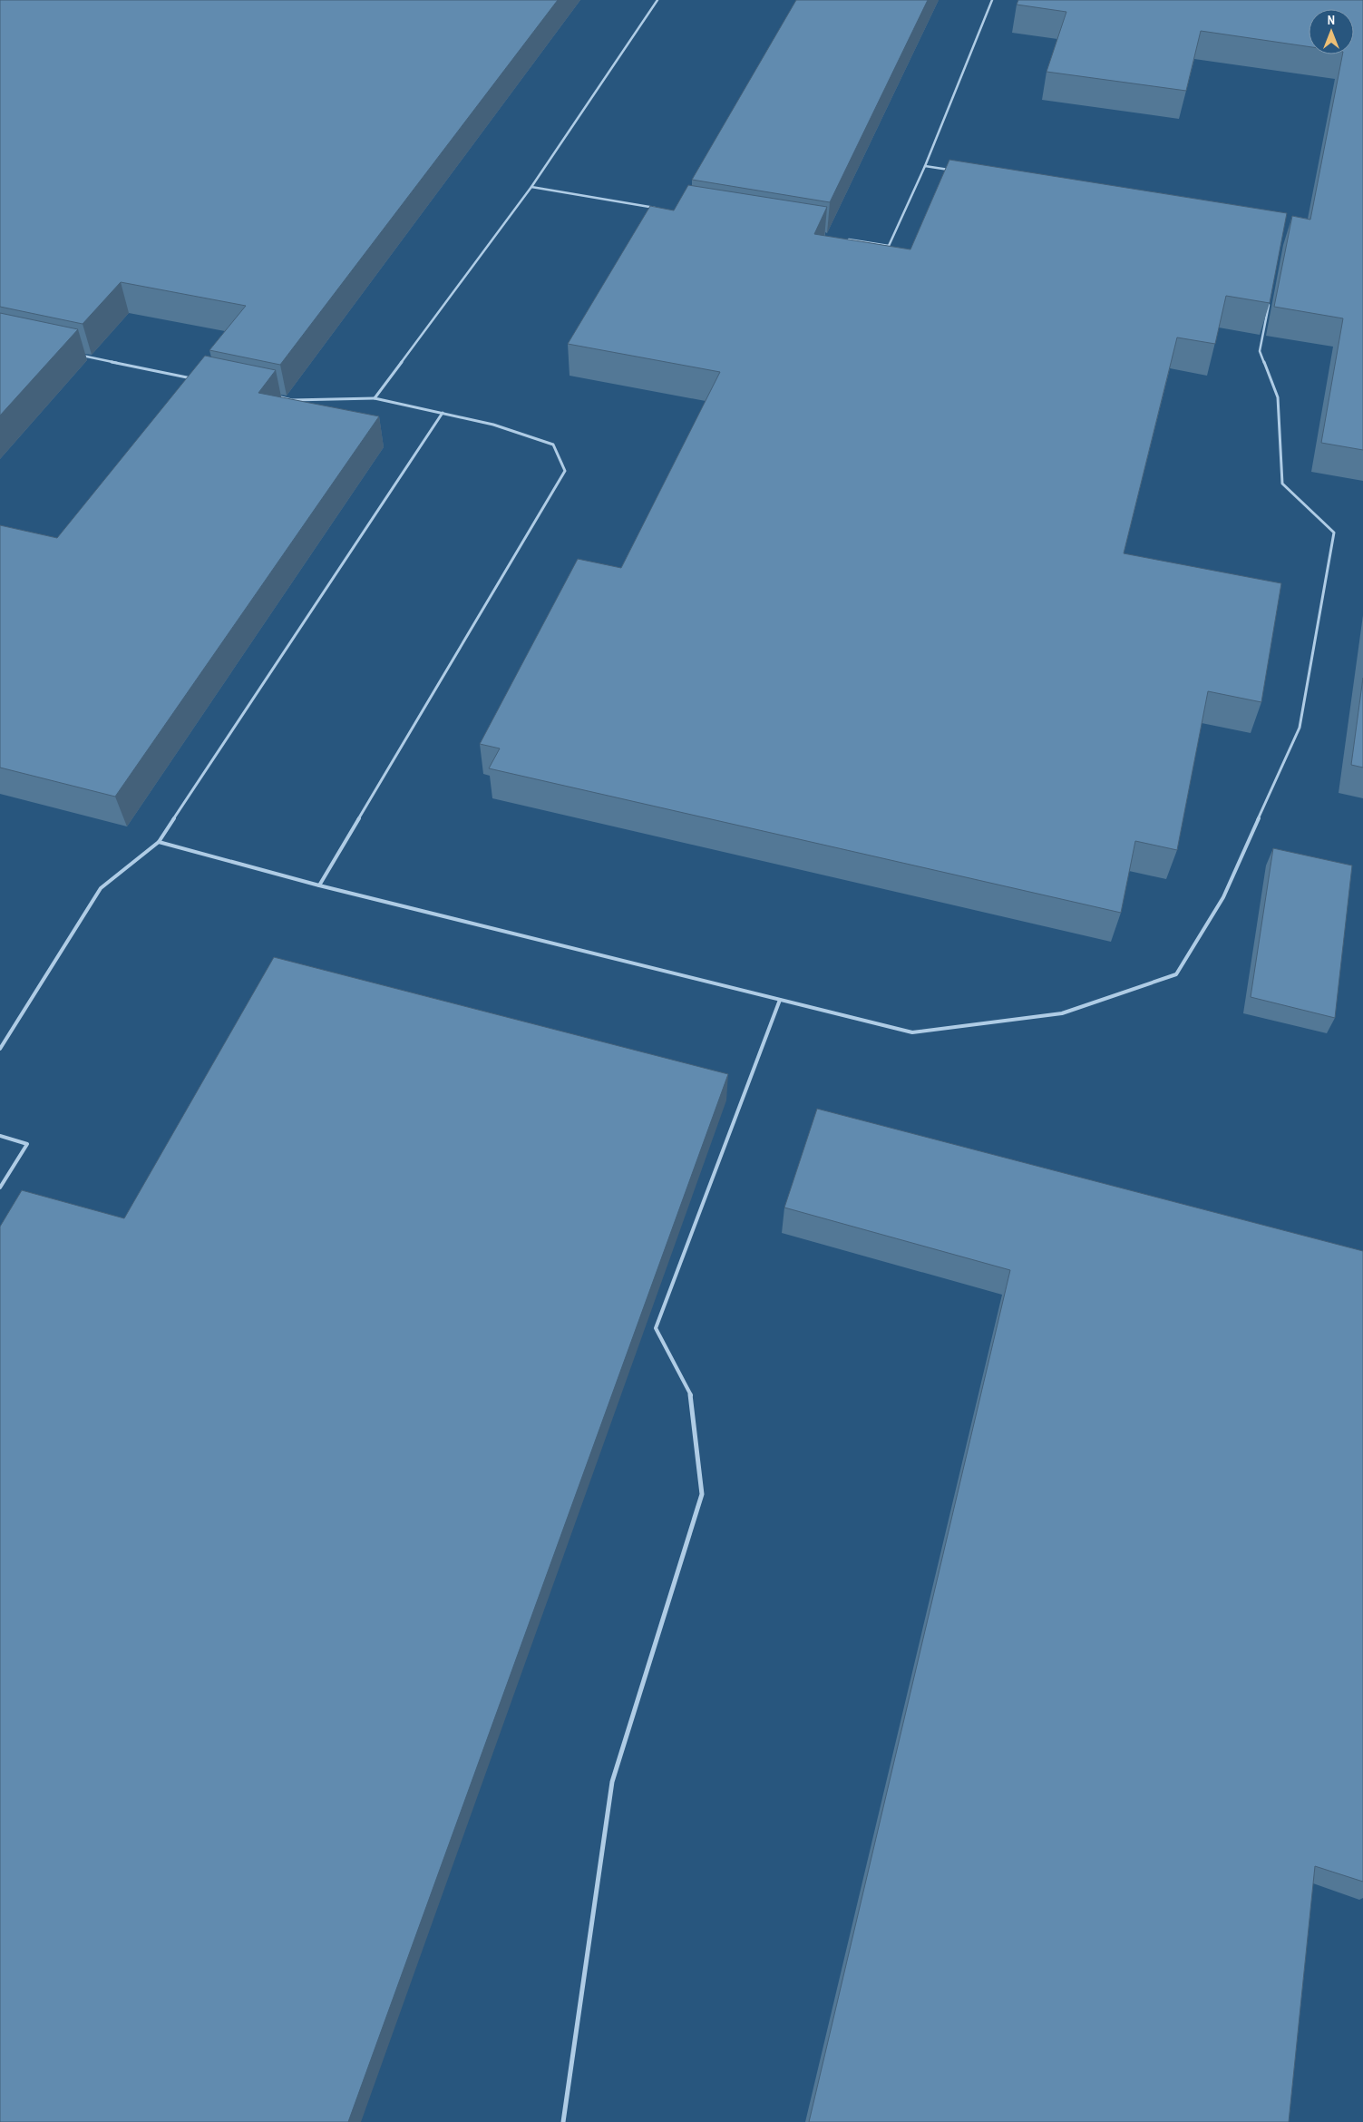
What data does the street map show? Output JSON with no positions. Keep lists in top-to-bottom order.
{
  "north": "top"
}
